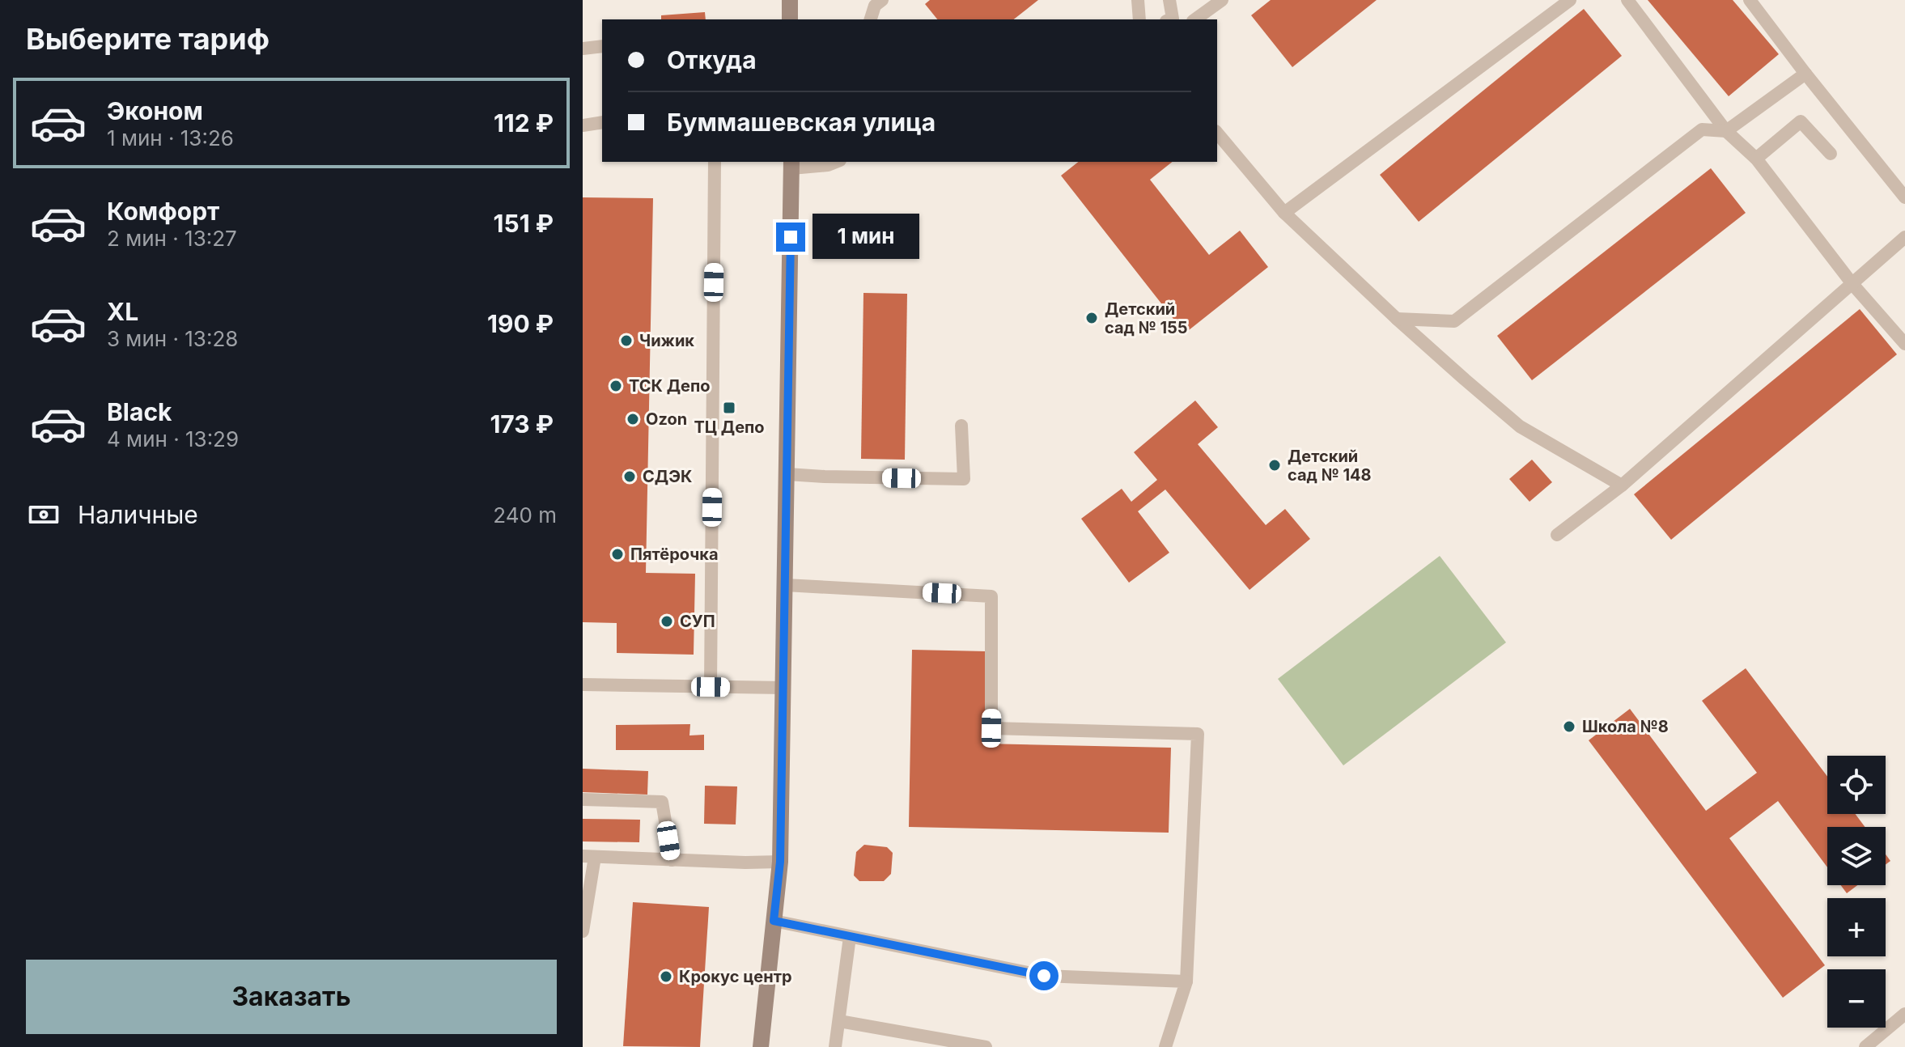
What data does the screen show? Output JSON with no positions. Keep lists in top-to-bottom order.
{
  "places": {
    "other": [
      "Детский сад № 155",
      "Чижик",
      "ТСК Депо",
      "Ozon",
      "Детский сад № 148",
      "СДЭК",
      "Пятёрочка",
      "СУП",
      "Школа №8",
      "Крокус центр"
    ],
    "transit": ["ТЦ Депо"]
  },
  "page": {
    "heading": "Выберите тариф",
    "banner": ["Откуда", "Буммашевская улица"],
    "list": [
      {
        "name": "Эконом",
        "note": "1 мин · 13:26",
        "value": "112 ₽"
      },
      {
        "name": "Комфорт",
        "note": "2 мин · 13:27",
        "value": "151 ₽"
      },
      {
        "name": "XL",
        "note": "3 мин · 13:28",
        "value": "190 ₽"
      },
      {
        "name": "Black",
        "note": "4 мин · 13:29",
        "value": "173 ₽"
      }
    ],
    "bubble": "1 мин",
    "pay": ["Наличные", "240 m"],
    "map_buttons": ["+", "−"],
    "buttons": "Заказать"
  }
}
